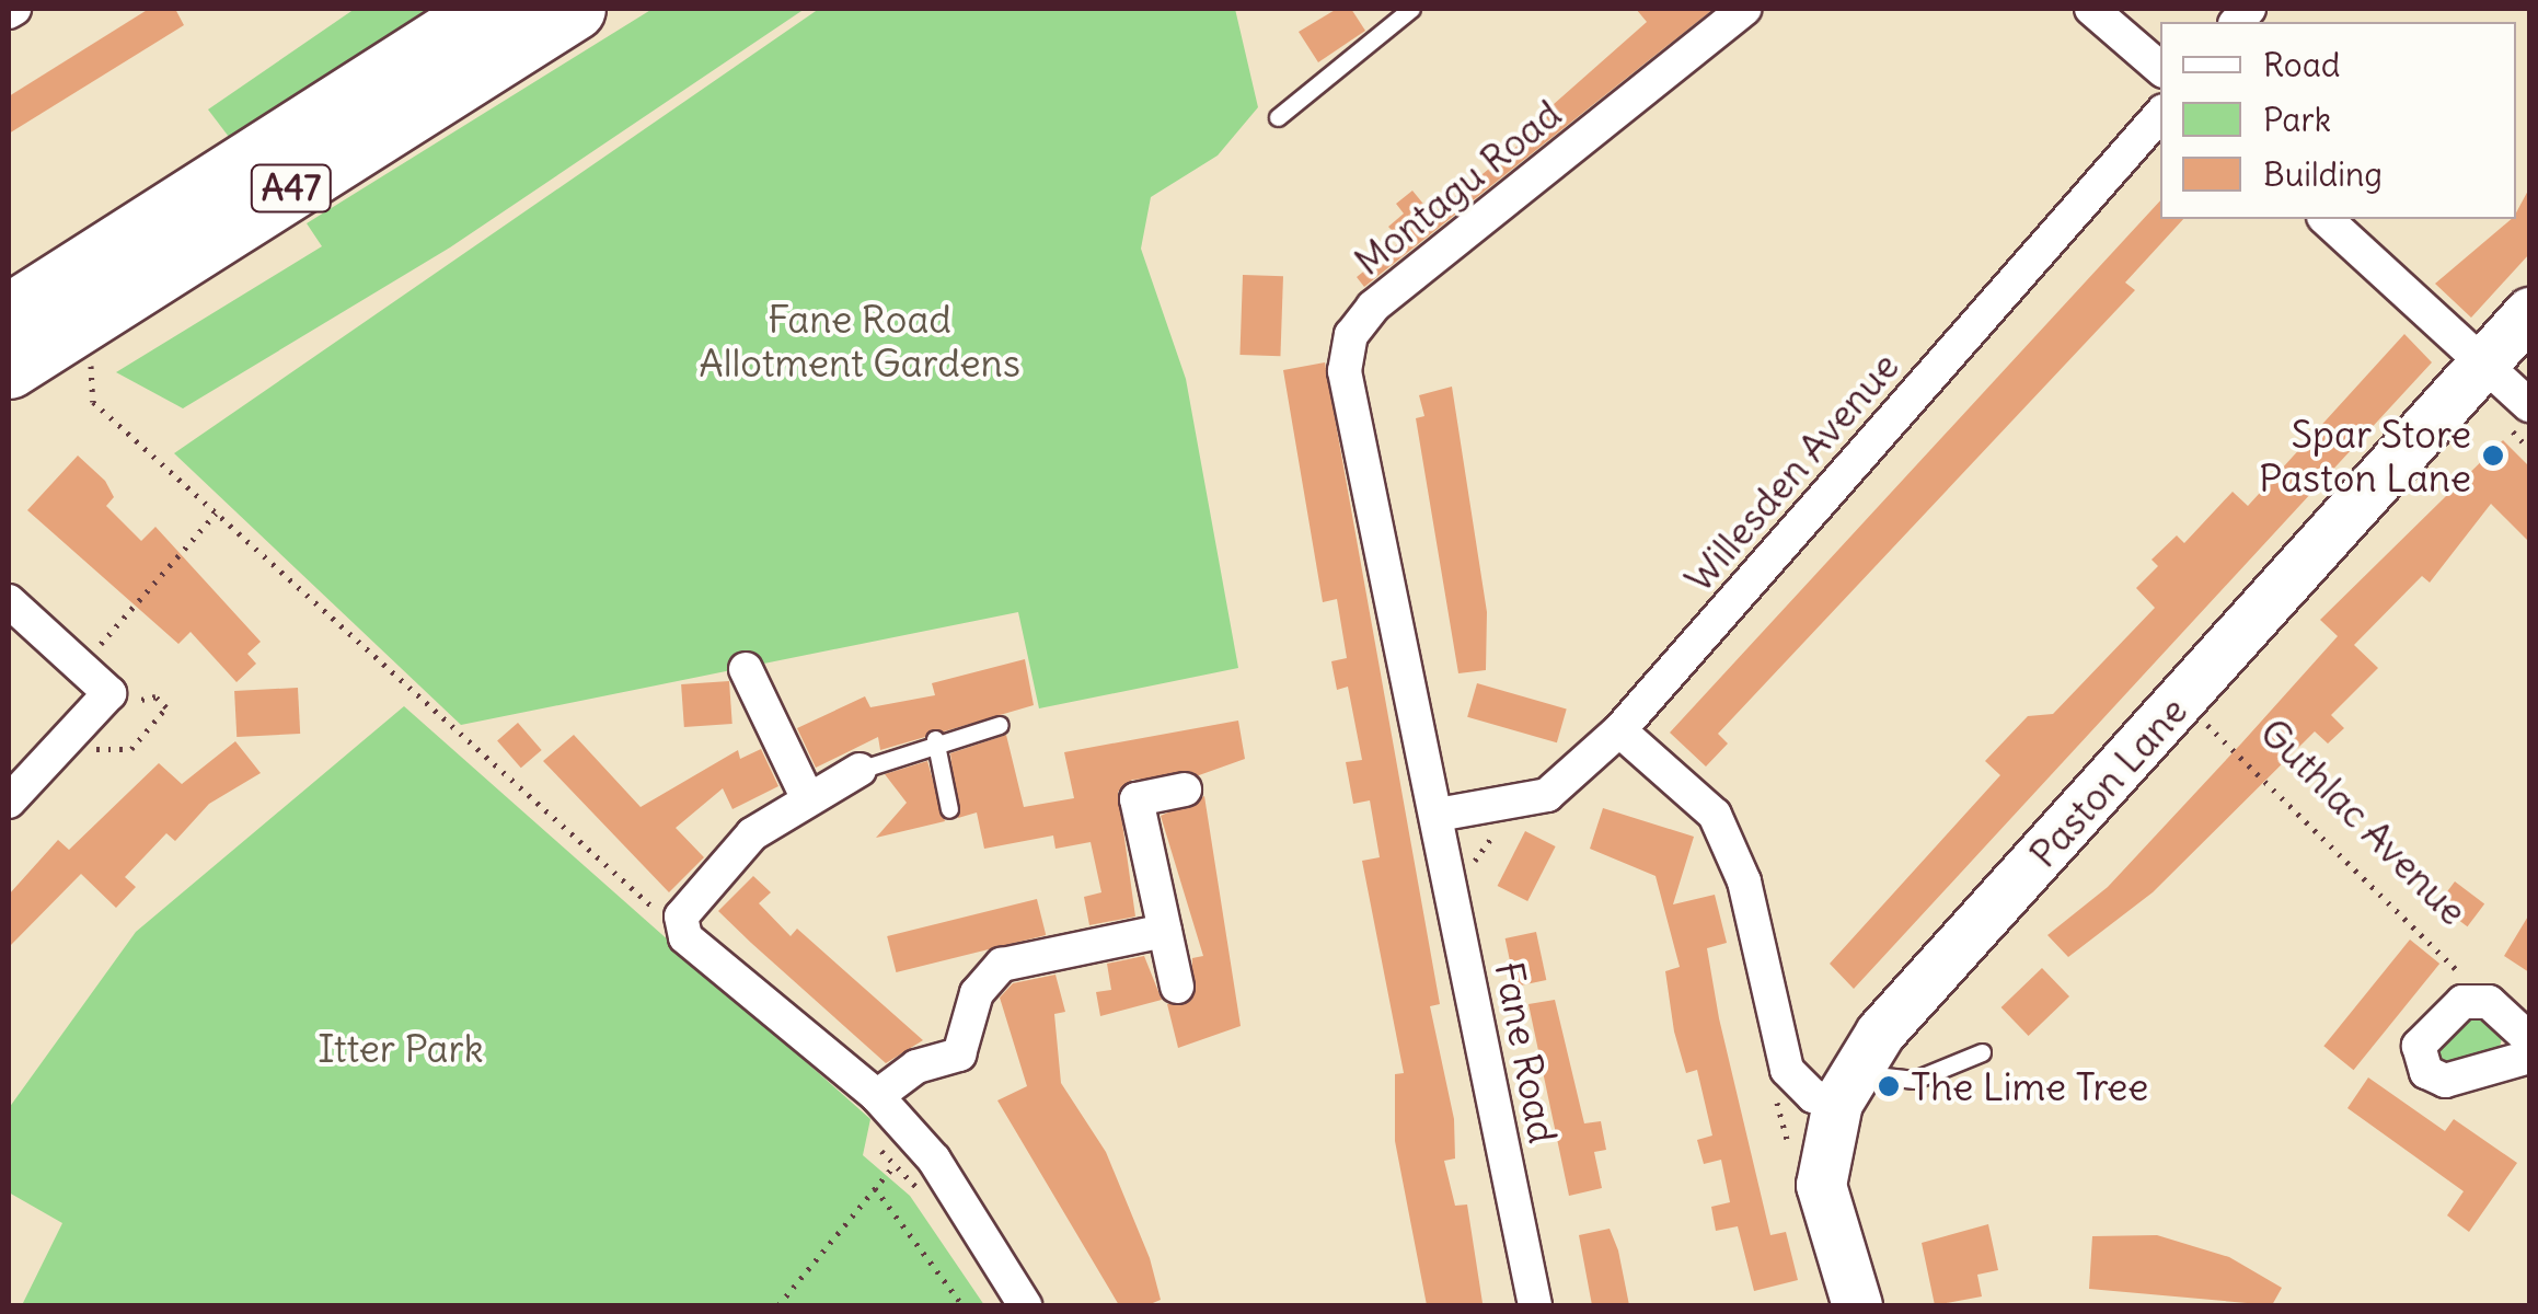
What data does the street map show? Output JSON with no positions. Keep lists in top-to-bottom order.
{
  "streets": {
    "highway": ["A47"],
    "street": [
      "Montagu Road",
      "Willesden Avenue",
      "Paston Lane",
      "Fane Road"
    ],
    "path": ["Guthlac Avenue"]
  },
  "crossings": [
    ["Montagu Road", "Willesden Avenue"],
    ["Montagu Road", "Fane Road"],
    ["Willesden Avenue", "Fane Road"],
    ["Paston Lane", "Guthlac Avenue"]
  ],
  "parks": ["Fane Road Allotment Gardens", "Itter Park"],
  "places": ["Spar Store Paston Lane", "The Lime Tree"],
  "legend": ["Road", "Park", "Building"]
}
